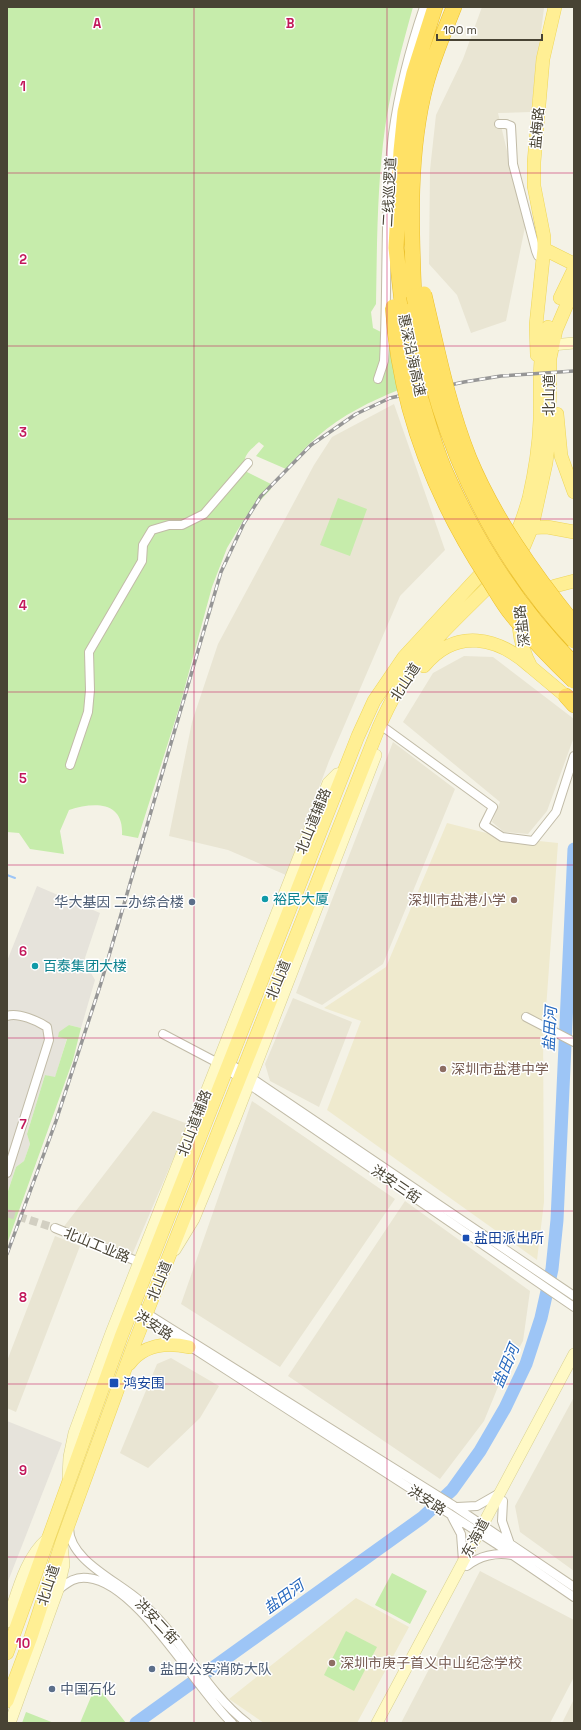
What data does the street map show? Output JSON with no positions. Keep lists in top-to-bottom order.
{
  "streets": {
    "highway": ["惠深沿海高速"],
    "main road": ["盐梅路", "北山道", "深盐路"],
    "street": [
      "二线巡逻道",
      "北山道辅路",
      "洪安三街",
      "北山工业路",
      "洪安路",
      "东海道",
      "洪安二街"
    ]
  },
  "crossings": [
    ["盐梅路", "北山道"],
    ["北山道", "深盐路"],
    ["北山道", "北山道辅路"],
    ["北山道", "洪安三街"],
    ["北山道", "洪安路"],
    ["北山道", "洪安二街"],
    ["北山道辅路", "洪安三街"],
    ["北山道辅路", "北山工业路"],
    ["北山道辅路", "洪安路"],
    ["洪安路", "东海道"]
  ],
  "water": ["盐田河"],
  "places": {
    "other": [
      "裕民大厦",
      "深圳市盐港小学",
      "华大基因 二办综合楼",
      "百泰集团大楼",
      "深圳市盐港中学",
      "深圳市庚子首义中山纪念学校",
      "盐田公安消防大队",
      "中国石化"
    ],
    "transit": ["盐田派出所", "鸿安围"]
  },
  "scale_bar": "100 m",
  "grid": {
    "columns": ["A", "B"],
    "rows": [
      "1",
      "2",
      "3",
      "4",
      "5",
      "6",
      "7",
      "8",
      "9",
      "10"
    ]
  }
}
